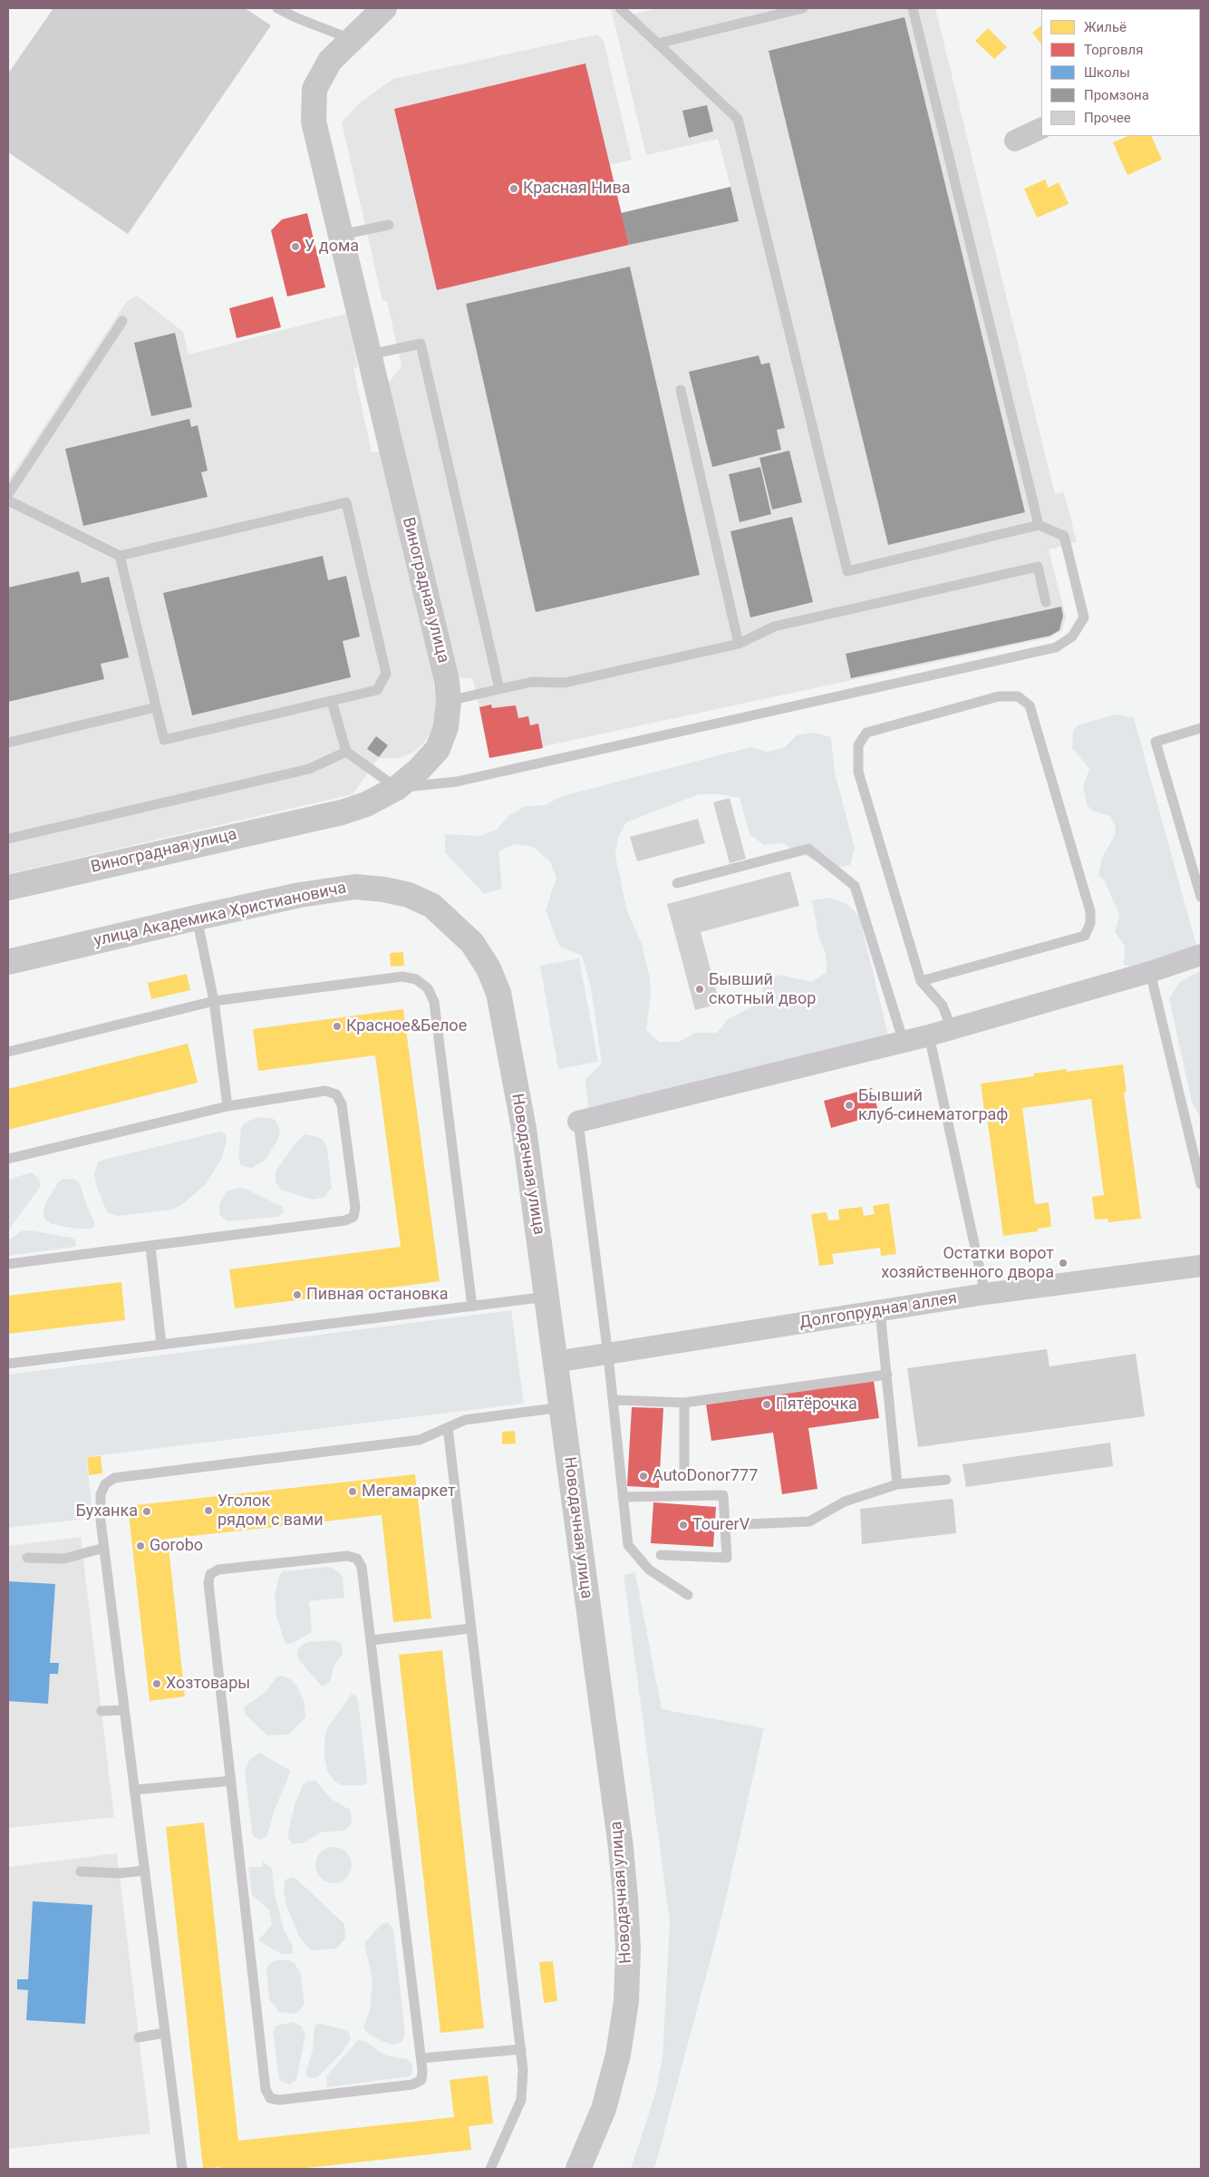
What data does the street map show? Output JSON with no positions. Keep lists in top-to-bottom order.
{
  "streets": {
    "street": [
      "Виноградная улица",
      "улица Академика Христиановича",
      "Новодачная улица",
      "Долгопрудная аллея"
    ]
  },
  "crossings": [
    ["улица Академика Христиановича", "Новодачная улица"],
    ["Новодачная улица", "Долгопрудная аллея"]
  ],
  "places": [
    "Красная Нива",
    "У дома",
    "Бывший скотный двор",
    "Красное&Белое",
    "Бывший клуб-синематограф",
    "Остатки ворот хозяйственного двора",
    "Пивная остановка",
    "Пятёрочка",
    "AutoDonor777",
    "Мегамаркет",
    "Уголок рядом с вами",
    "Буханка",
    "TourerV",
    "Gorobo",
    "Хозтовары"
  ],
  "legend": [
    "Жильё",
    "Торговля",
    "Школы",
    "Промзона",
    "Прочее"
  ]
}
